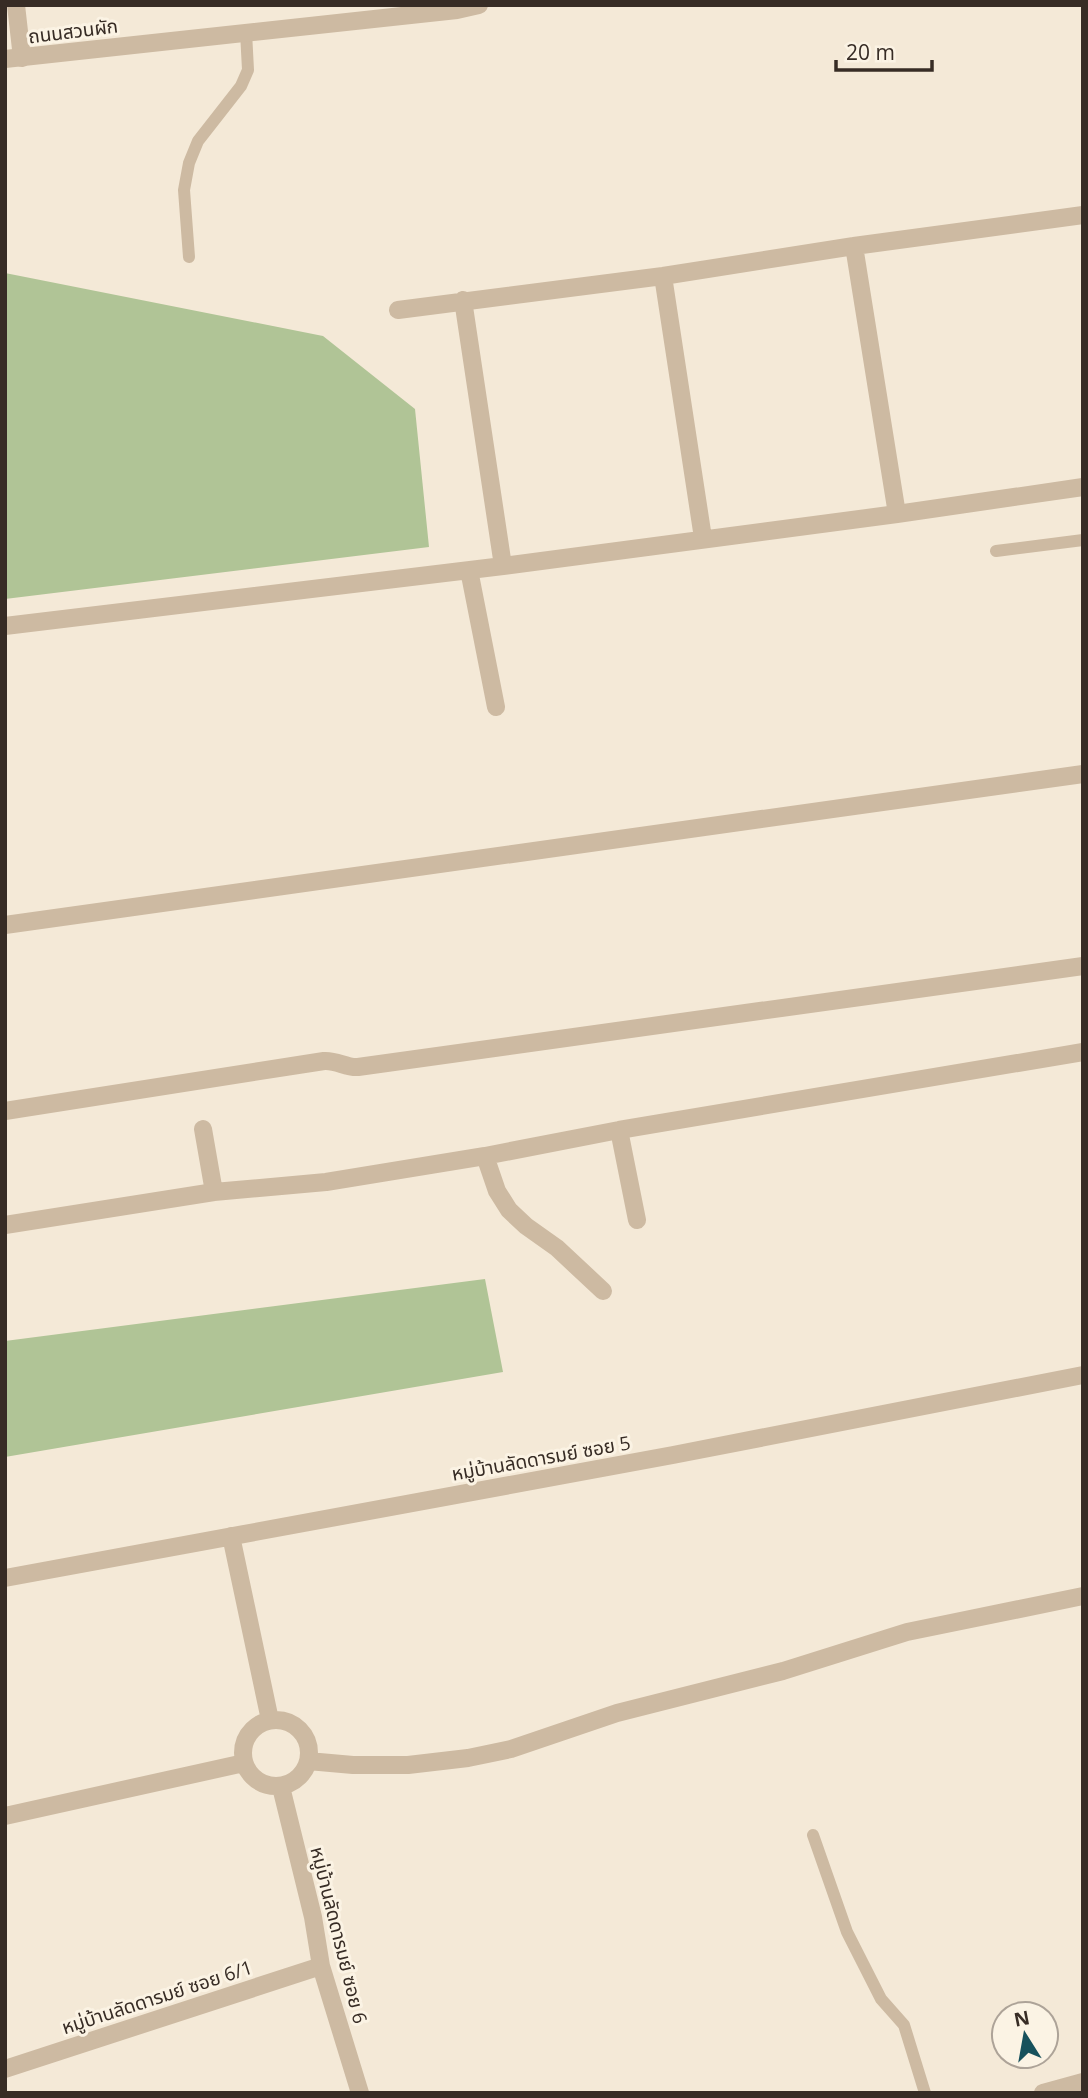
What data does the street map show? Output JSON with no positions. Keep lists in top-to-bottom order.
{
  "streets": {
    "street": [
      "ถนนสวนผัก",
      "หมู่บ้านลัดดารมย์ ซอย 5",
      "หมู่บ้านลัดดารมย์ ซอย 6",
      "หมู่บ้านลัดดารมย์ ซอย 6/1"
    ]
  },
  "crossings": [
    ["หมู่บ้านลัดดารมย์ ซอย 6", "หมู่บ้านลัดดารมย์ ซอย 6/1"]
  ],
  "scale_bar": "20 m",
  "north": "top"
}
